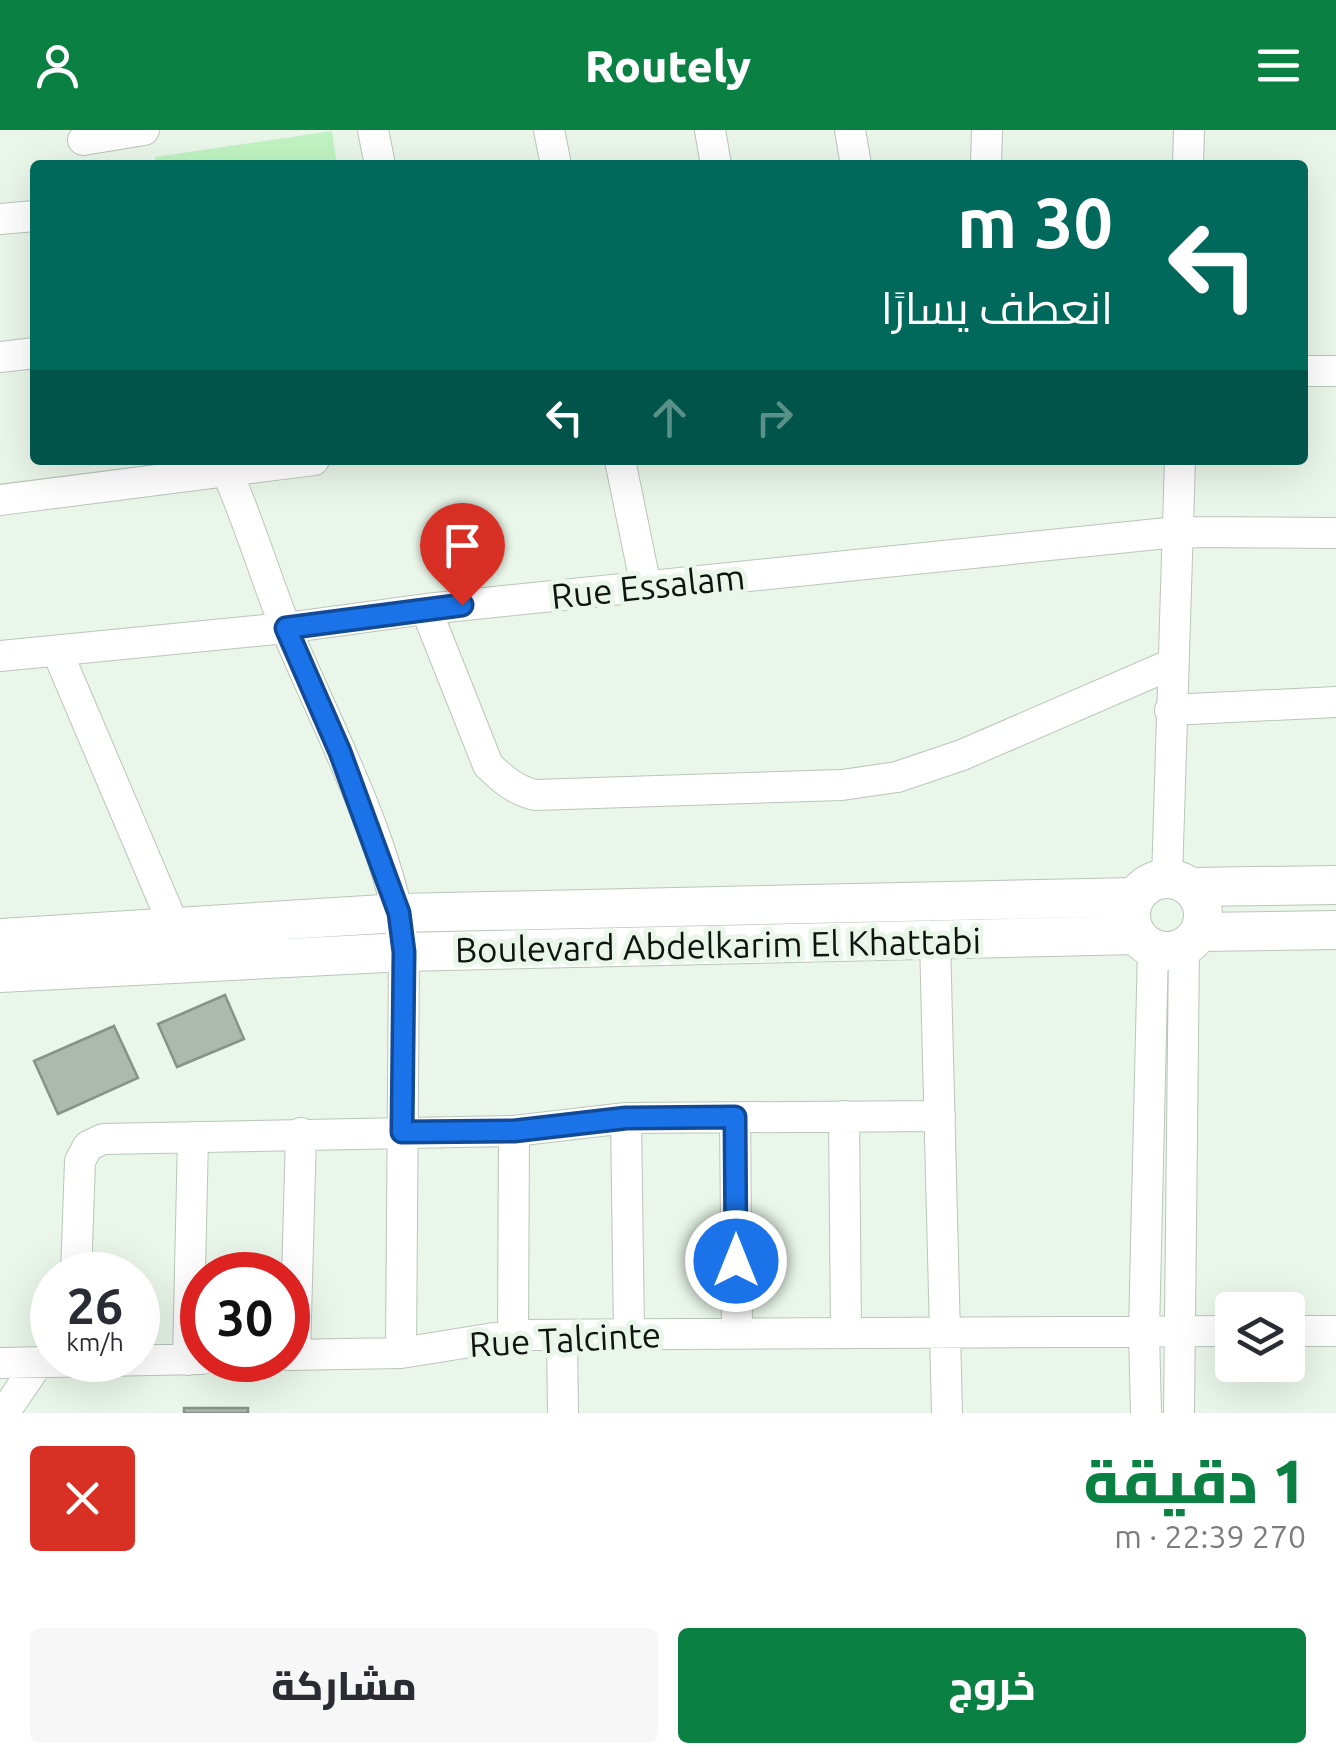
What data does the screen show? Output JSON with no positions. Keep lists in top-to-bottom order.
{
  "streets": {
    "street": ["Rue Essalam", "Boulevard Abdelkarim El Khattabi", "Rue Talcinte"]
  },
  "page": {
    "header": "Routely",
    "turn": ["30 m", "انعطف يسارًا"],
    "speed": "26 km/h",
    "limit": "30",
    "heading": ["1 دقيقة", "270 m · 22:39"],
    "buttons": ["خروج", "مشاركة"]
  }
}
